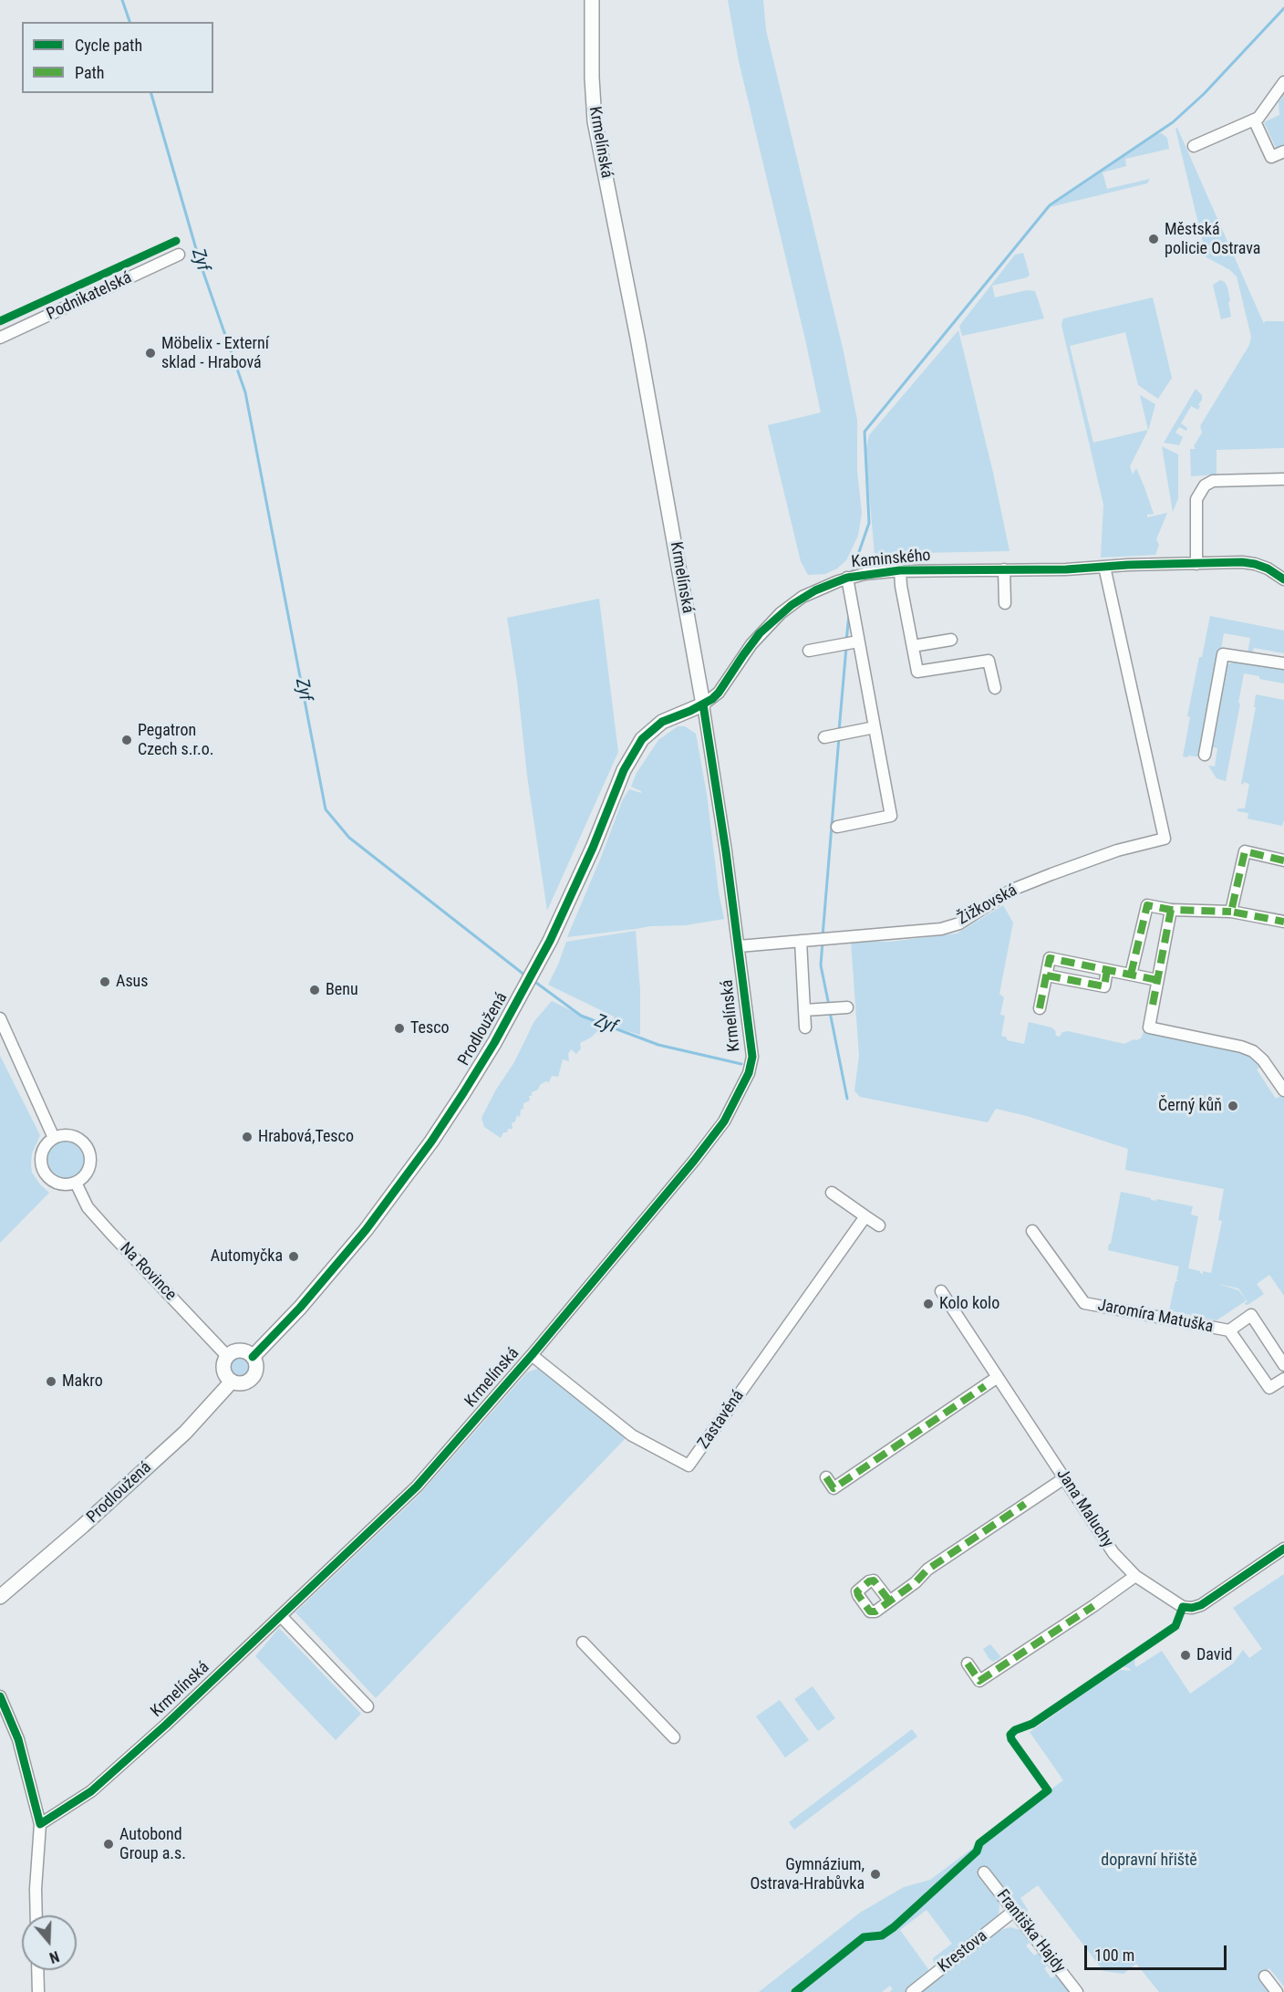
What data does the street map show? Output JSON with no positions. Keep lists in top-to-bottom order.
{
  "streets": {
    "main road": ["Krmelínská", "Prodloužená"],
    "street": [
      "Podnikatelská",
      "Kaminského",
      "Žižkovská",
      "Na Rovince",
      "Jaromíra Matuška",
      "Zastavěná",
      "Jana Maluchy",
      "Františka Hajdy",
      "Krestova"
    ]
  },
  "crossings": [
    ["Krmelínská", "Kaminského"],
    ["Krmelínská", "Žižkovská"],
    ["Krmelínská", "Prodloužená"],
    ["Krmelínská", "Zastavěná"],
    ["Kaminského", "Žižkovská"],
    ["Kaminského", "Prodloužená"],
    ["Prodloužená", "Na Rovince"],
    ["Františka Hajdy", "Krestova"]
  ],
  "water": ["Zyf"],
  "parks": ["dopravní hřiště"],
  "places": [
    "Městská policie Ostrava",
    "Möbelix - Externí sklad - Hrabová",
    "Pegatron Czech s.r.o.",
    "Asus",
    "Benu",
    "Tesco",
    "Černý kůň",
    "Hrabová,Tesco",
    "Automyčka",
    "Kolo kolo",
    "Makro",
    "David",
    "Autobond Group a.s.",
    "Gymnázium, Ostrava-Hrabůvka"
  ],
  "legend": ["Cycle path", "Path"],
  "scale_bar": "100 m",
  "north": "bottom"
}
